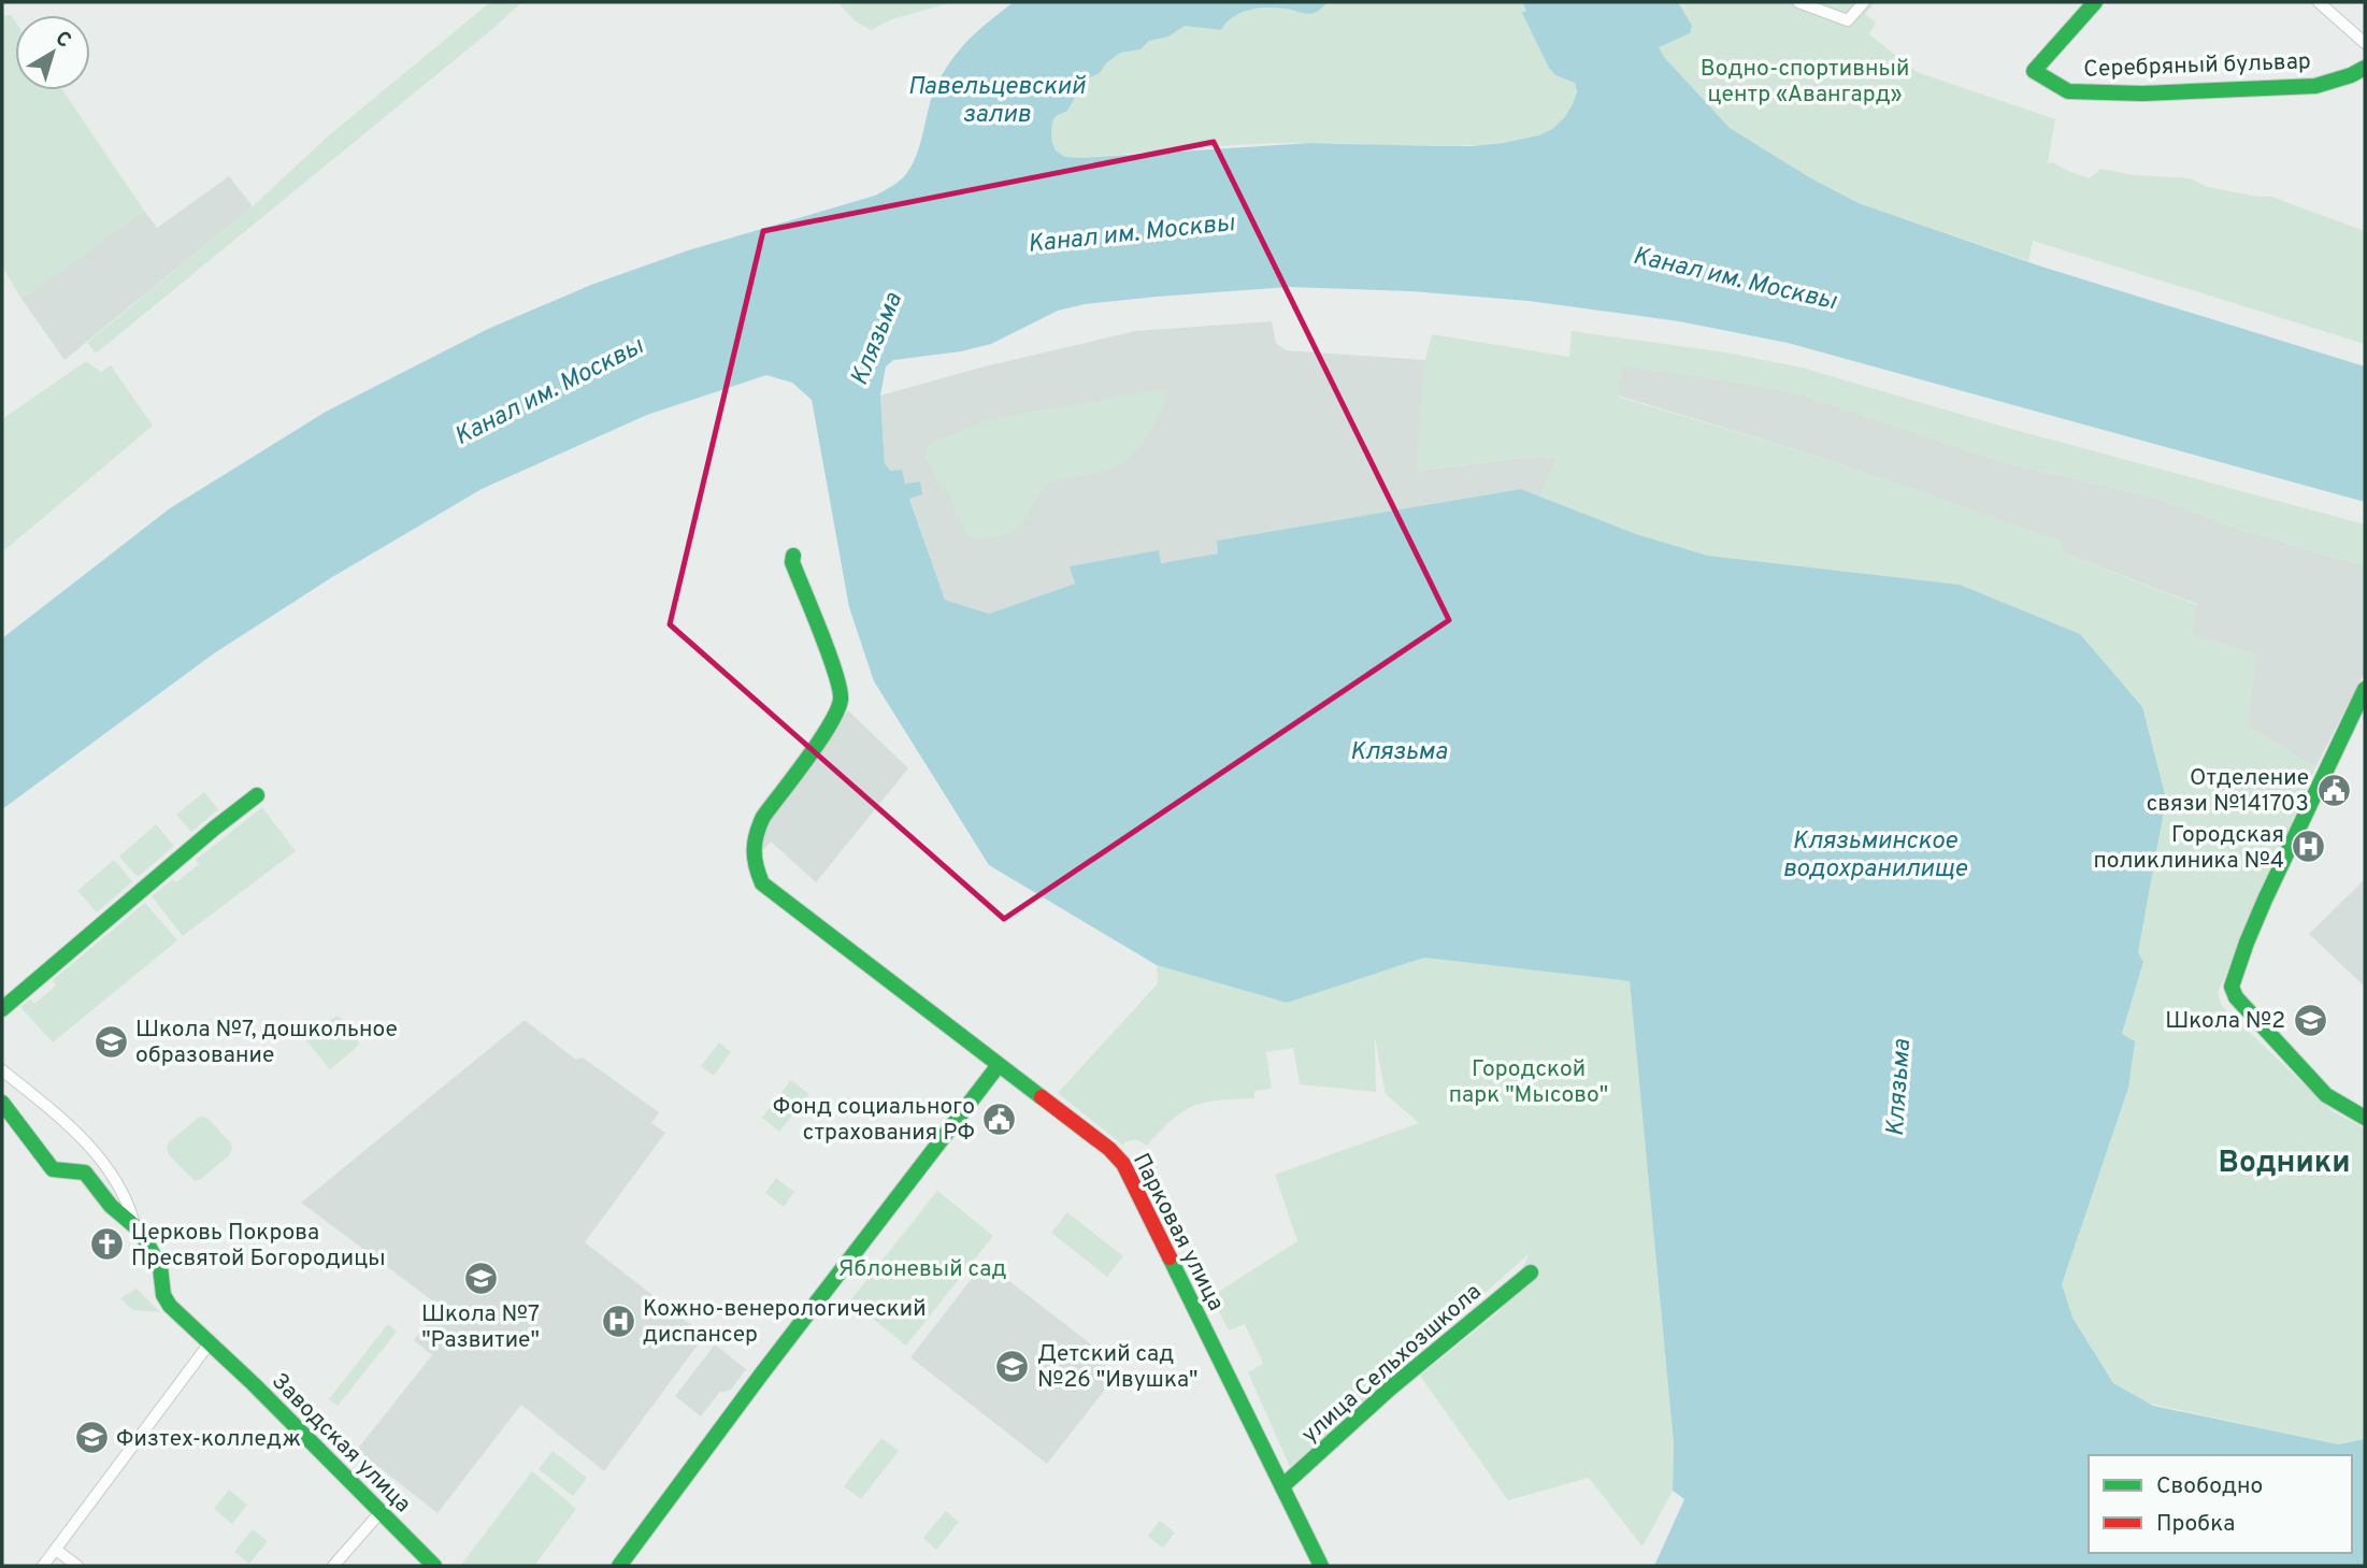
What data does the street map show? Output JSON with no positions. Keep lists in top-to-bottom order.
{
  "streets": {
    "street": [
      "Серебряный бульвар",
      "Парковая улица",
      "улица Сельхозшкола",
      "Заводская улица"
    ]
  },
  "crossings": [
    ["Парковая улица", "улица Сельхозшкола"]
  ],
  "districts": ["Водники"],
  "water": [
    "Павельцевский залив",
    "Канал им. Москвы",
    "Клязьма",
    "Клязьминское водохранилище"
  ],
  "parks": ["Водно-спортивный центр «Авангард»", "Городской парк \"Мысово\"", "Яблоневый сад"],
  "places": {
    "public building": ["Отделение связи №141703", "Фонд социального страхования РФ"],
    "hospital": ["Городская поликлиника №4", "Кожно-венерологический диспансер"],
    "school or university": [
      "Школа №2",
      "Школа №7, дошкольное образование",
      "Школа №7 \"Развитие\"",
      "Детский сад №26 \"Ивушка\"",
      "Физтех-колледж"
    ],
    "church": ["Церковь Покрова Пресвятой Богородицы"]
  },
  "legend": ["Свободно", "Пробка"],
  "north": "top right"
}
